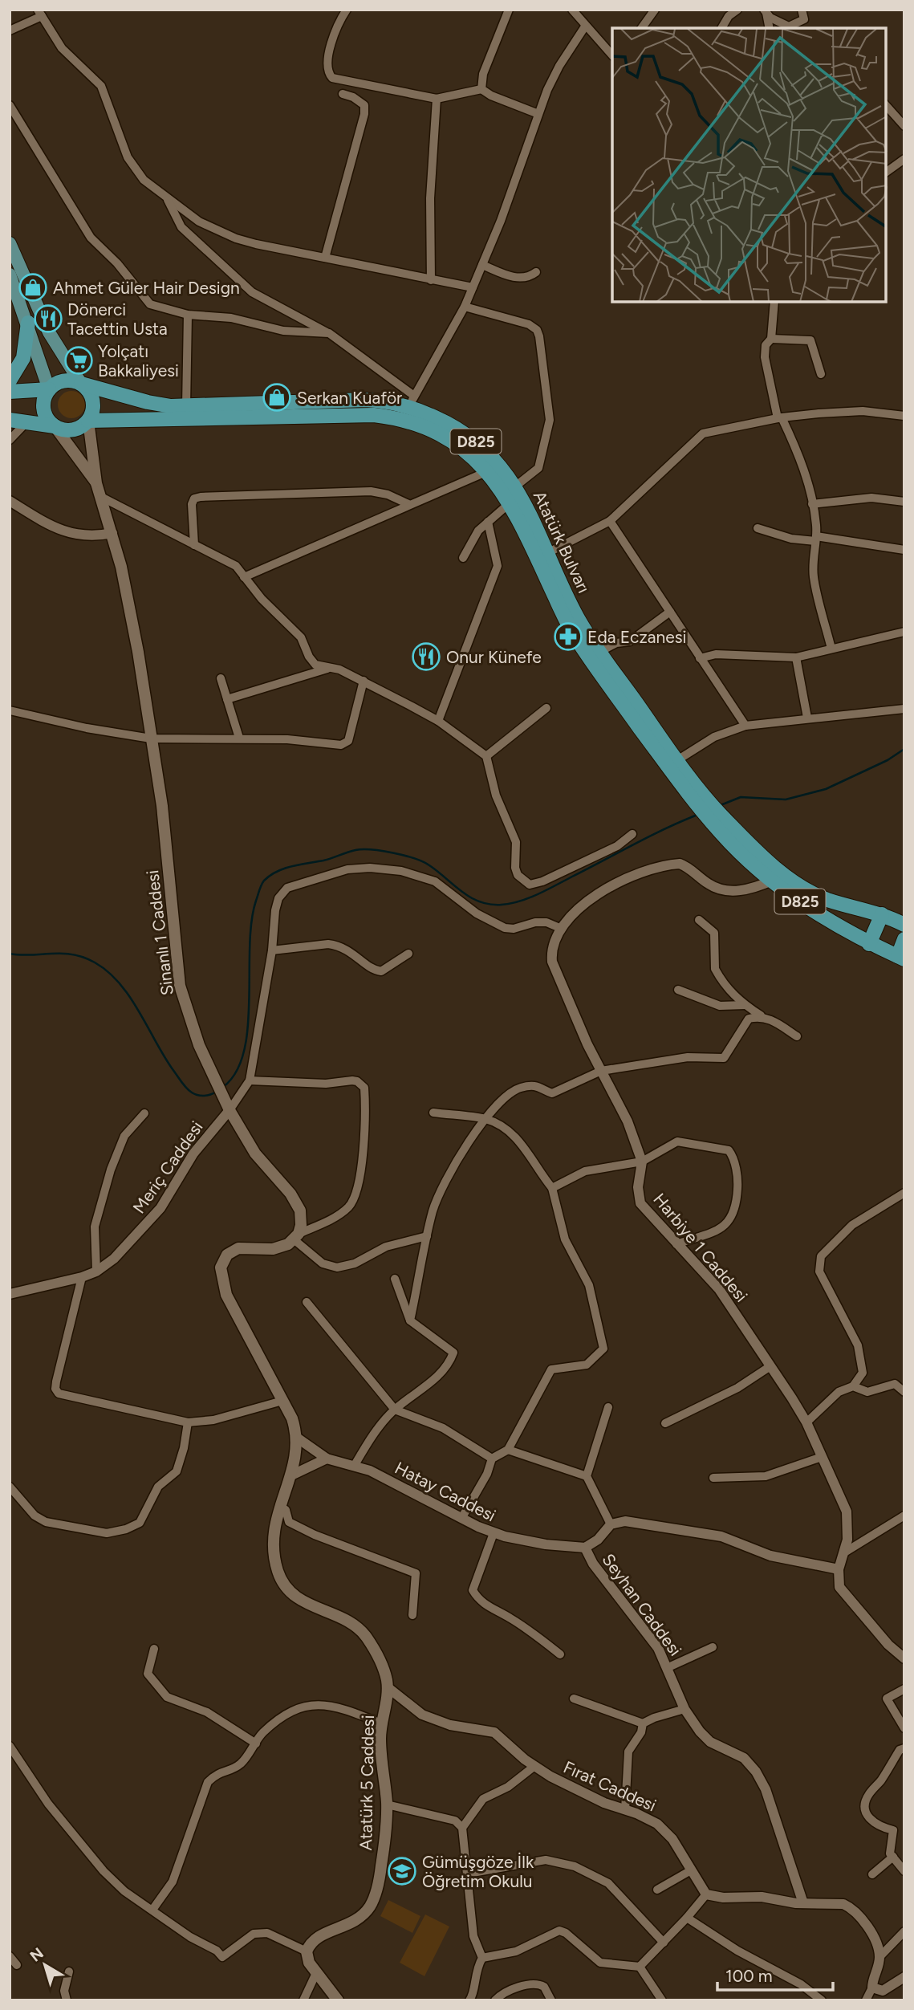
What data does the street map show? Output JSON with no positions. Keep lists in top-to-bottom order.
{
  "streets": {
    "highway": ["D825", "Atatürk Bulvarı"],
    "main road": ["Sinanlı 1 Caddesi", "Atatürk 5 Caddesi"],
    "street": [
      "Meriç Caddesi",
      "Harbiye 1 Caddesi",
      "Hatay Caddesi",
      "Seyhan Caddesi",
      "Fırat Caddesi"
    ]
  },
  "crossings": [
    ["Atatürk Bulvarı", "Sinanlı 1 Caddesi"],
    ["Atatürk Bulvarı", "Harbiye 1 Caddesi"],
    ["Sinanlı 1 Caddesi", "Meriç Caddesi"],
    ["Hatay Caddesi", "Seyhan Caddesi"],
    ["Atatürk 5 Caddesi", "Fırat Caddesi"]
  ],
  "places": {
    "shop": ["Ahmet Güler Hair Design", "Serkan Kuaför"],
    "restaurant": ["Dönerci Tacettin Usta", "Onur Künefe"],
    "supermarket": ["Yolçatı Bakkaliyesi"],
    "pharmacy": ["Eda Eczanesi"],
    "school or university": ["Gümüşgöze İlk Öğretim Okulu"]
  },
  "scale_bar": "100 m",
  "north": "top left"
}
